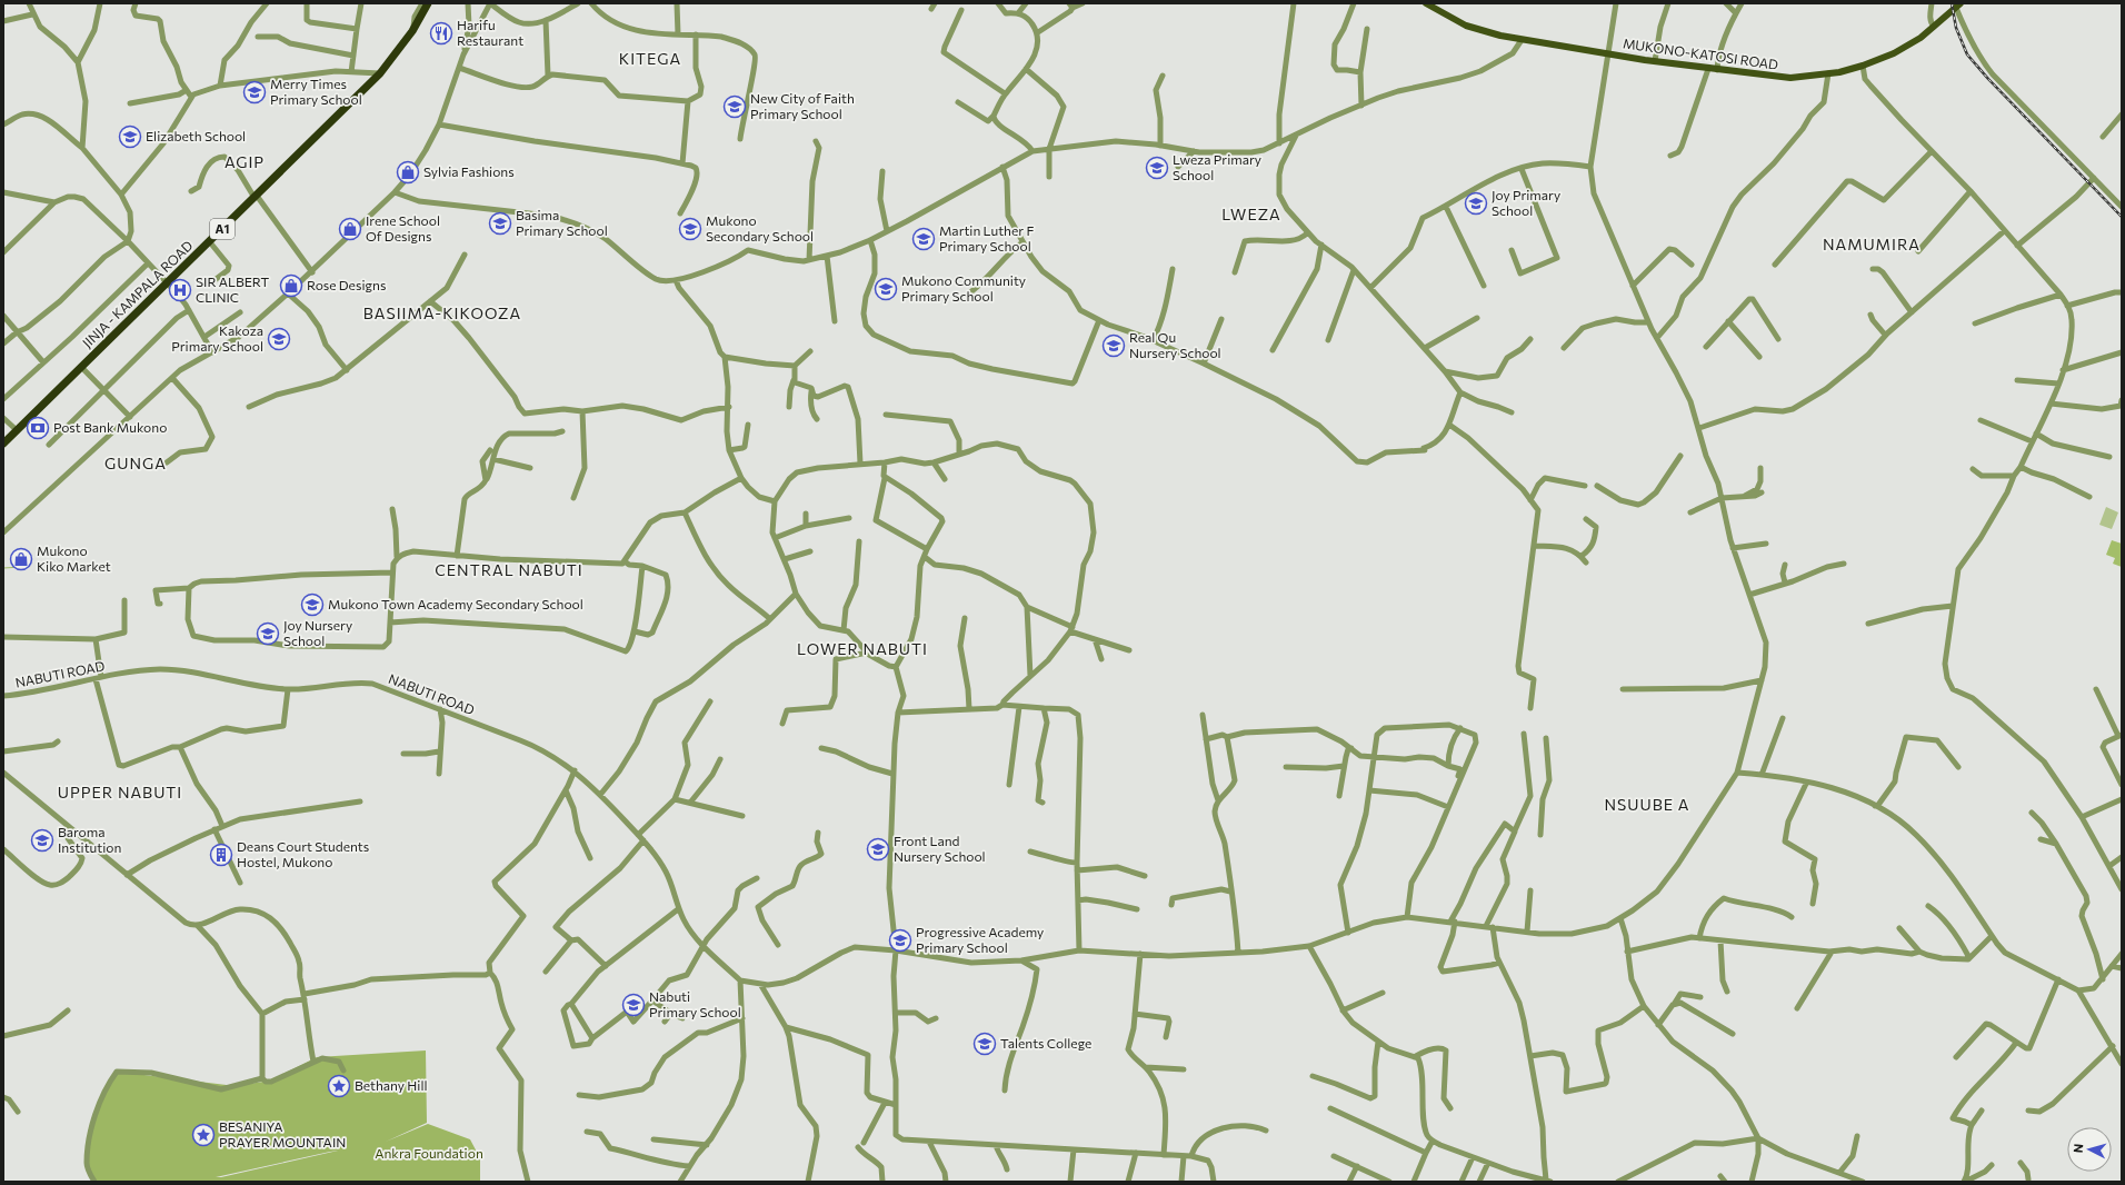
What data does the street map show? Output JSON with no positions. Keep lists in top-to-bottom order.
{
  "streets": {
    "highway": ["A1", "JINJA - KAMPALA ROAD"],
    "main road": ["MUKONO-KATOSI ROAD"],
    "street": ["NABUTI ROAD"]
  },
  "districts": [
    "KITEGA",
    "AGIP",
    "LWEZA",
    "NAMUMIRA",
    "BASIIMA-KIKOOZA",
    "GUNGA",
    "CENTRAL NABUTI",
    "LOWER NABUTI",
    "UPPER NABUTI",
    "NSUUBE A"
  ],
  "parks": ["Ankra Foundation"],
  "places": {
    "restaurant": ["Harifu Restaurant"],
    "school or university": [
      "Merry Times Primary School",
      "New City of Faith Primary School",
      "Elizabeth School",
      "Lweza Primary School",
      "Joy Primary School",
      "Basima Primary School",
      "Mukono Secondary School",
      "Martin Luther F Primary School",
      "Mukono Community Primary School",
      "Kakoza Primary School",
      "Real Qu Nursery School",
      "Mukono Town Academy Secondary School",
      "Joy Nursery School",
      "Baroma Institution",
      "Front Land Nursery School",
      "Progressive Academy Primary School",
      "Nabuti Primary School",
      "Talents College"
    ],
    "shop": [
      "Sylvia Fashions",
      "Irene School Of Designs",
      "Rose Designs",
      "Mukono Kiko Market"
    ],
    "hospital": ["SIR ALBERT CLINIC"],
    "bank": ["Post Bank Mukono"],
    "building": ["Deans Court Students Hostel, Mukono"],
    "place": ["Bethany Hill", "BESANIYA PRAYER MOUNTAIN"]
  },
  "north": "left"
}
